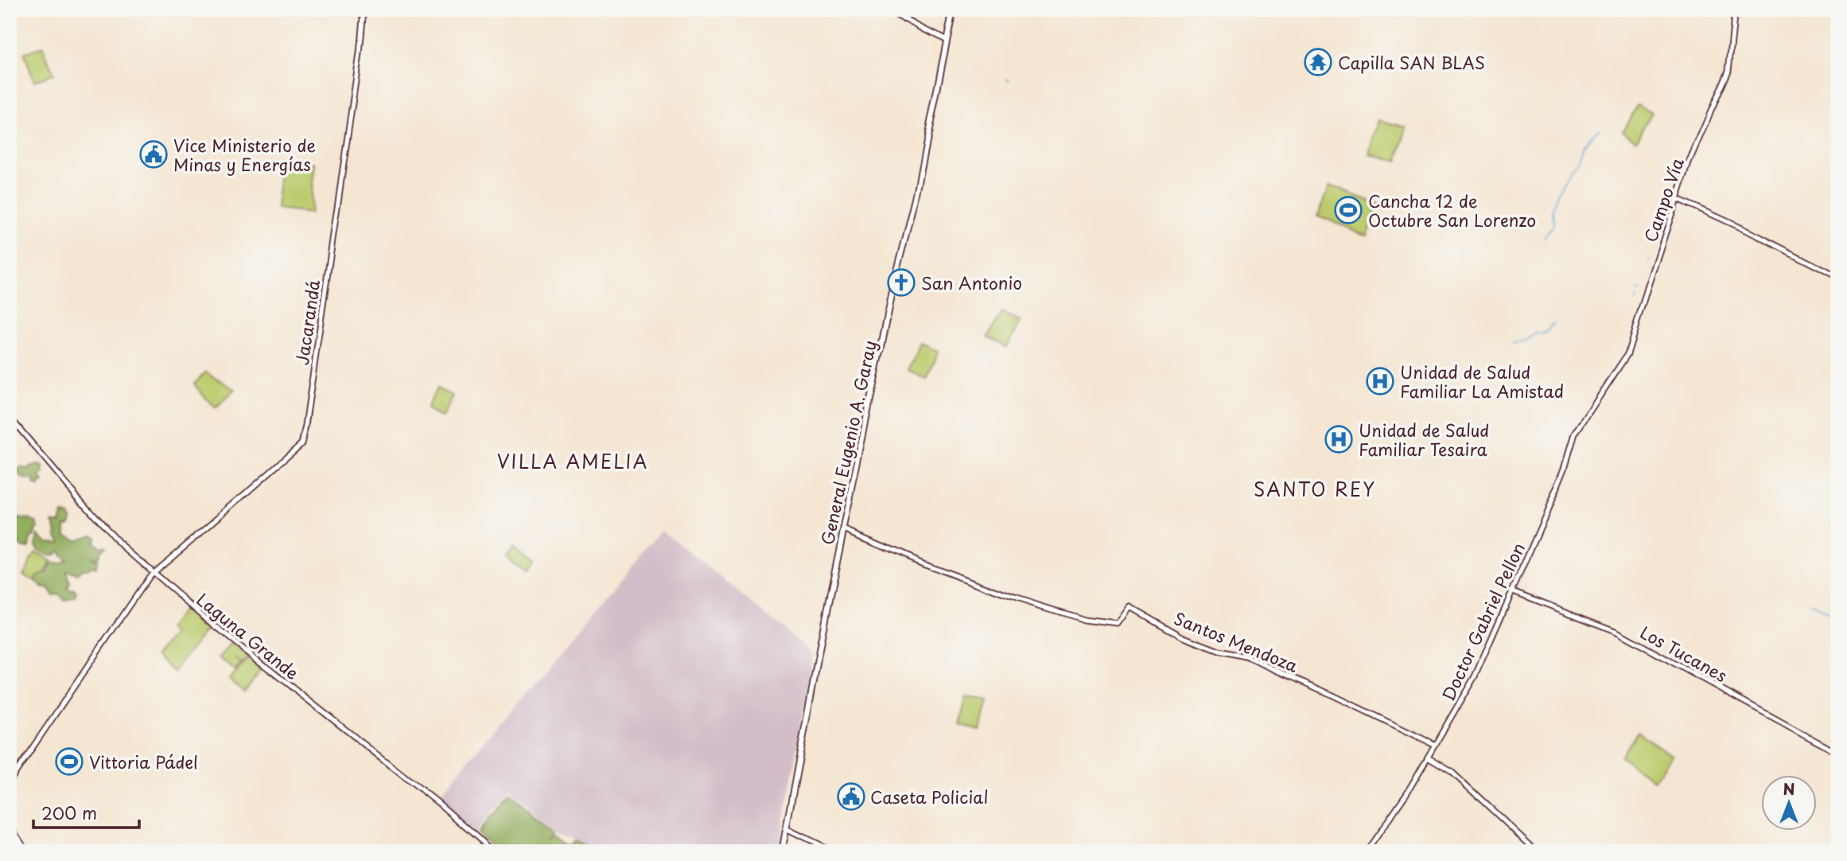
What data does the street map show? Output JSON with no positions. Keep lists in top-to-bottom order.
{
  "streets": {
    "main road": ["General Eugenio A. Garay"],
    "street": [
      "Campo Vía",
      "Jacarandá",
      "Doctor Gabriel Pellon",
      "Laguna Grande",
      "Santos Mendoza",
      "Los Tucanes"
    ]
  },
  "crossings": [
    ["Campo Vía", "Doctor Gabriel Pellon"],
    ["Jacarandá", "Laguna Grande"],
    ["General Eugenio A. Garay", "Santos Mendoza"],
    ["Doctor Gabriel Pellon", "Santos Mendoza"],
    ["Doctor Gabriel Pellon", "Los Tucanes"]
  ],
  "districts": ["VILLA AMELIA", "SANTO REY"],
  "places": {
    "temple": ["Capilla SAN BLAS"],
    "public building": ["Vice Ministerio de Minas y Energías", "Caseta Policial"],
    "sports": ["Cancha 12 de Octubre San Lorenzo", "Vittoria Pádel"],
    "church": ["San Antonio"],
    "hospital": ["Unidad de Salud Familiar La Amistad", "Unidad de Salud Familiar Tesaira"]
  },
  "scale_bar": "200 m",
  "north": "top"
}
